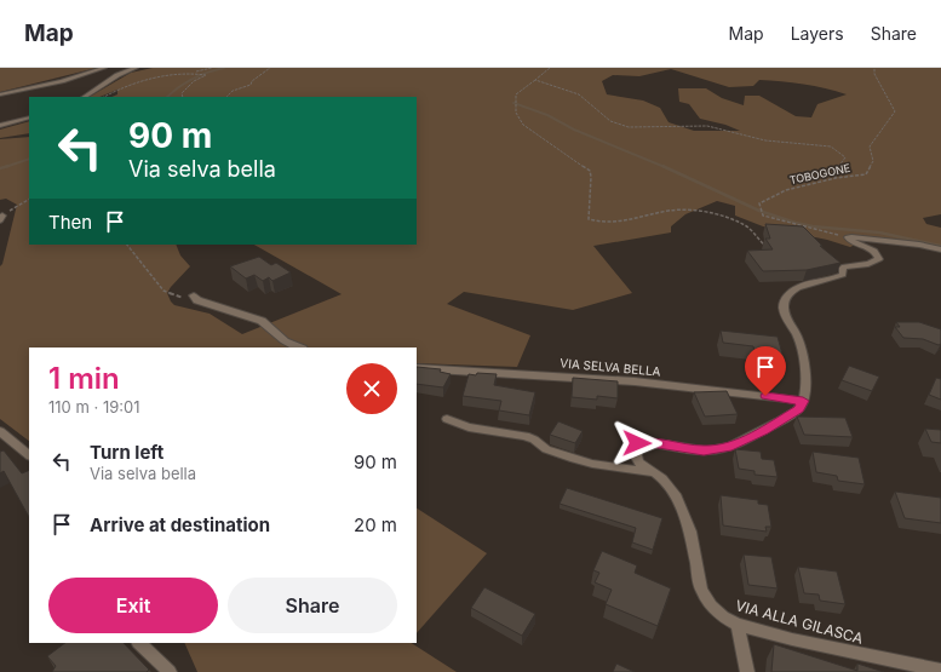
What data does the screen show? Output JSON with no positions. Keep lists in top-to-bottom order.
{
  "streets": {
    "street": ["VIA SELVA BELLA", "VIA ALLA GILASCA"],
    "path": ["TOBOGONE"]
  },
  "crossings": [
    ["VIA SELVA BELLA", "VIA ALLA GILASCA"]
  ],
  "page": {
    "header": "Map",
    "nav": ["Map", "Layers", "Share"],
    "turn": ["90 m", "Via selva bella"],
    "then": "Then",
    "heading": ["1 min", "110 m · 19:01"],
    "list": [
      {
        "name": "Turn left",
        "note": "Via selva bella",
        "value": "90 m"
      },
      {
        "name": "Arrive at destination",
        "value": "20 m"
      }
    ],
    "buttons": ["Exit", "Share"]
  }
}
